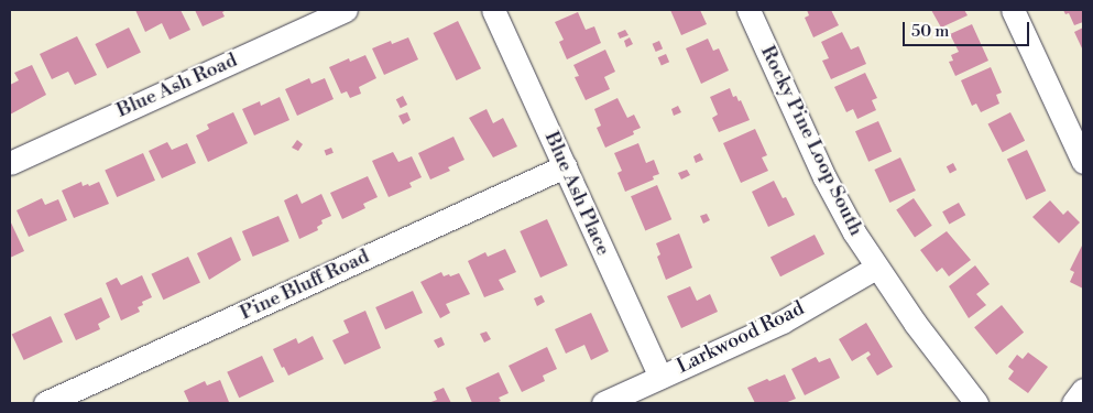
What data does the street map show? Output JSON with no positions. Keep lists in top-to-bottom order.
{
  "streets": {
    "street": [
      "Blue Ash Road",
      "Rocky Pine Loop South",
      "Blue Ash Place",
      "Pine Bluff Road",
      "Larkwood Road"
    ]
  },
  "crossings": [
    ["Rocky Pine Loop South", "Larkwood Road"],
    ["Blue Ash Place", "Pine Bluff Road"],
    ["Blue Ash Place", "Larkwood Road"]
  ],
  "scale_bar": "50 m"
}
